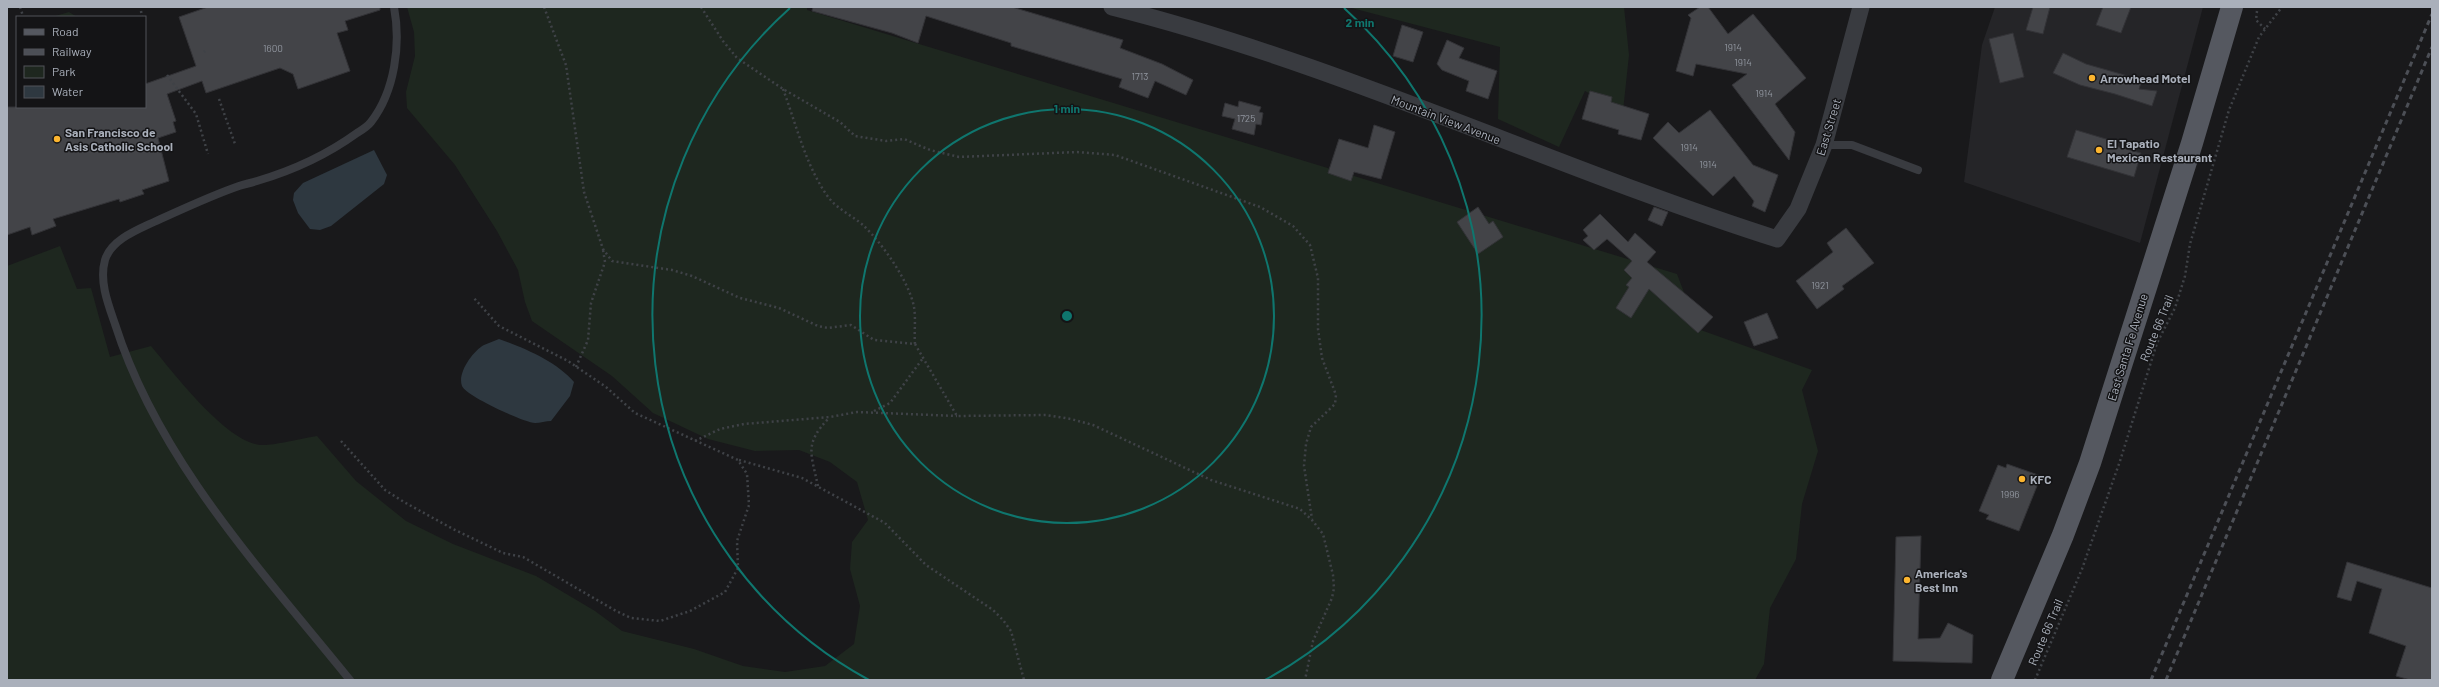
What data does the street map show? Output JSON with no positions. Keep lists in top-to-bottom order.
{
  "streets": {
    "main road": ["East Santa Fe Avenue"],
    "street": ["Mountain View Avenue", "East Street"],
    "path": ["Route 66 Trail"]
  },
  "crossings": [
    ["Mountain View Avenue", "East Street"]
  ],
  "places": [
    "Arrowhead Motel",
    "San Francisco de Asis Catholic School",
    "El Tapatio Mexican Restaurant",
    "KFC",
    "America's Best Inn"
  ],
  "house_numbers": [
    "1914",
    "1600",
    "1914",
    "1713",
    "1914",
    "1725",
    "1914",
    "1914",
    "1921",
    "1996"
  ],
  "legend": [
    "Road",
    "Railway",
    "Park",
    "Water"
  ],
  "rings": ["2 min", "1 min"]
}
